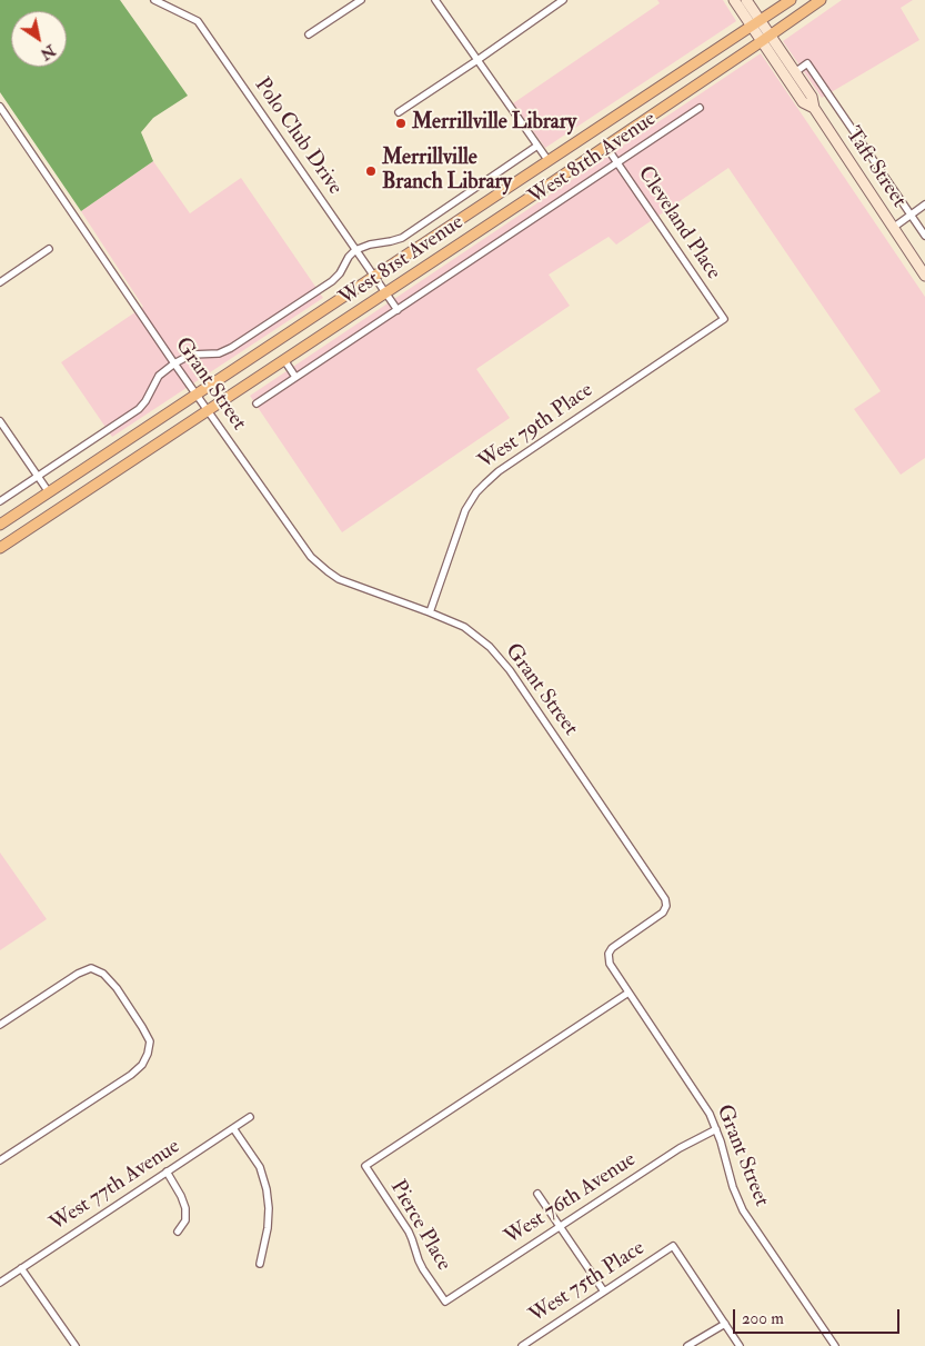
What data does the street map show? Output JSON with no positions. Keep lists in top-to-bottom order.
{
  "streets": {
    "main road": ["Taft Street", "West 81st Avenue"],
    "street": [
      "Polo Club Drive",
      "West 81th Avenue",
      "Cleveland Place",
      "Grant Street",
      "West 79th Place",
      "West 77th Avenue",
      "West 76th Avenue",
      "Pierce Place",
      "West 75th Place"
    ]
  },
  "crossings": [
    ["Polo Club Drive", "West 81th Avenue"],
    ["Polo Club Drive", "West 81st Avenue"],
    ["West 81th Avenue", "Cleveland Place"],
    ["Taft Street", "West 81st Avenue"],
    ["Cleveland Place", "West 81st Avenue"],
    ["Cleveland Place", "West 79th Place"],
    ["West 81st Avenue", "Grant Street"],
    ["Grant Street", "West 79th Place"],
    ["Grant Street", "West 76th Avenue"],
    ["Grant Street", "Pierce Place"],
    ["West 76th Avenue", "Pierce Place"]
  ],
  "places": ["Merrillville Library", "Merrillville Branch Library"],
  "scale_bar": "200 m",
  "north": "bottom right"
}
